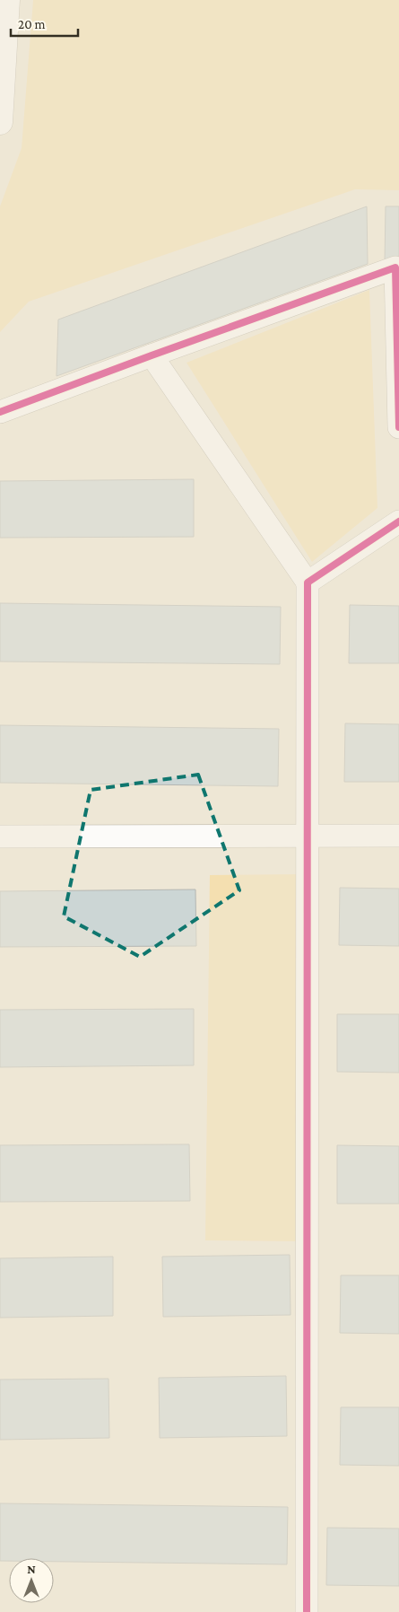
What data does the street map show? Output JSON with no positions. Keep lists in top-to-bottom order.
{
  "scale_bar": "20 m",
  "north": "top"
}
